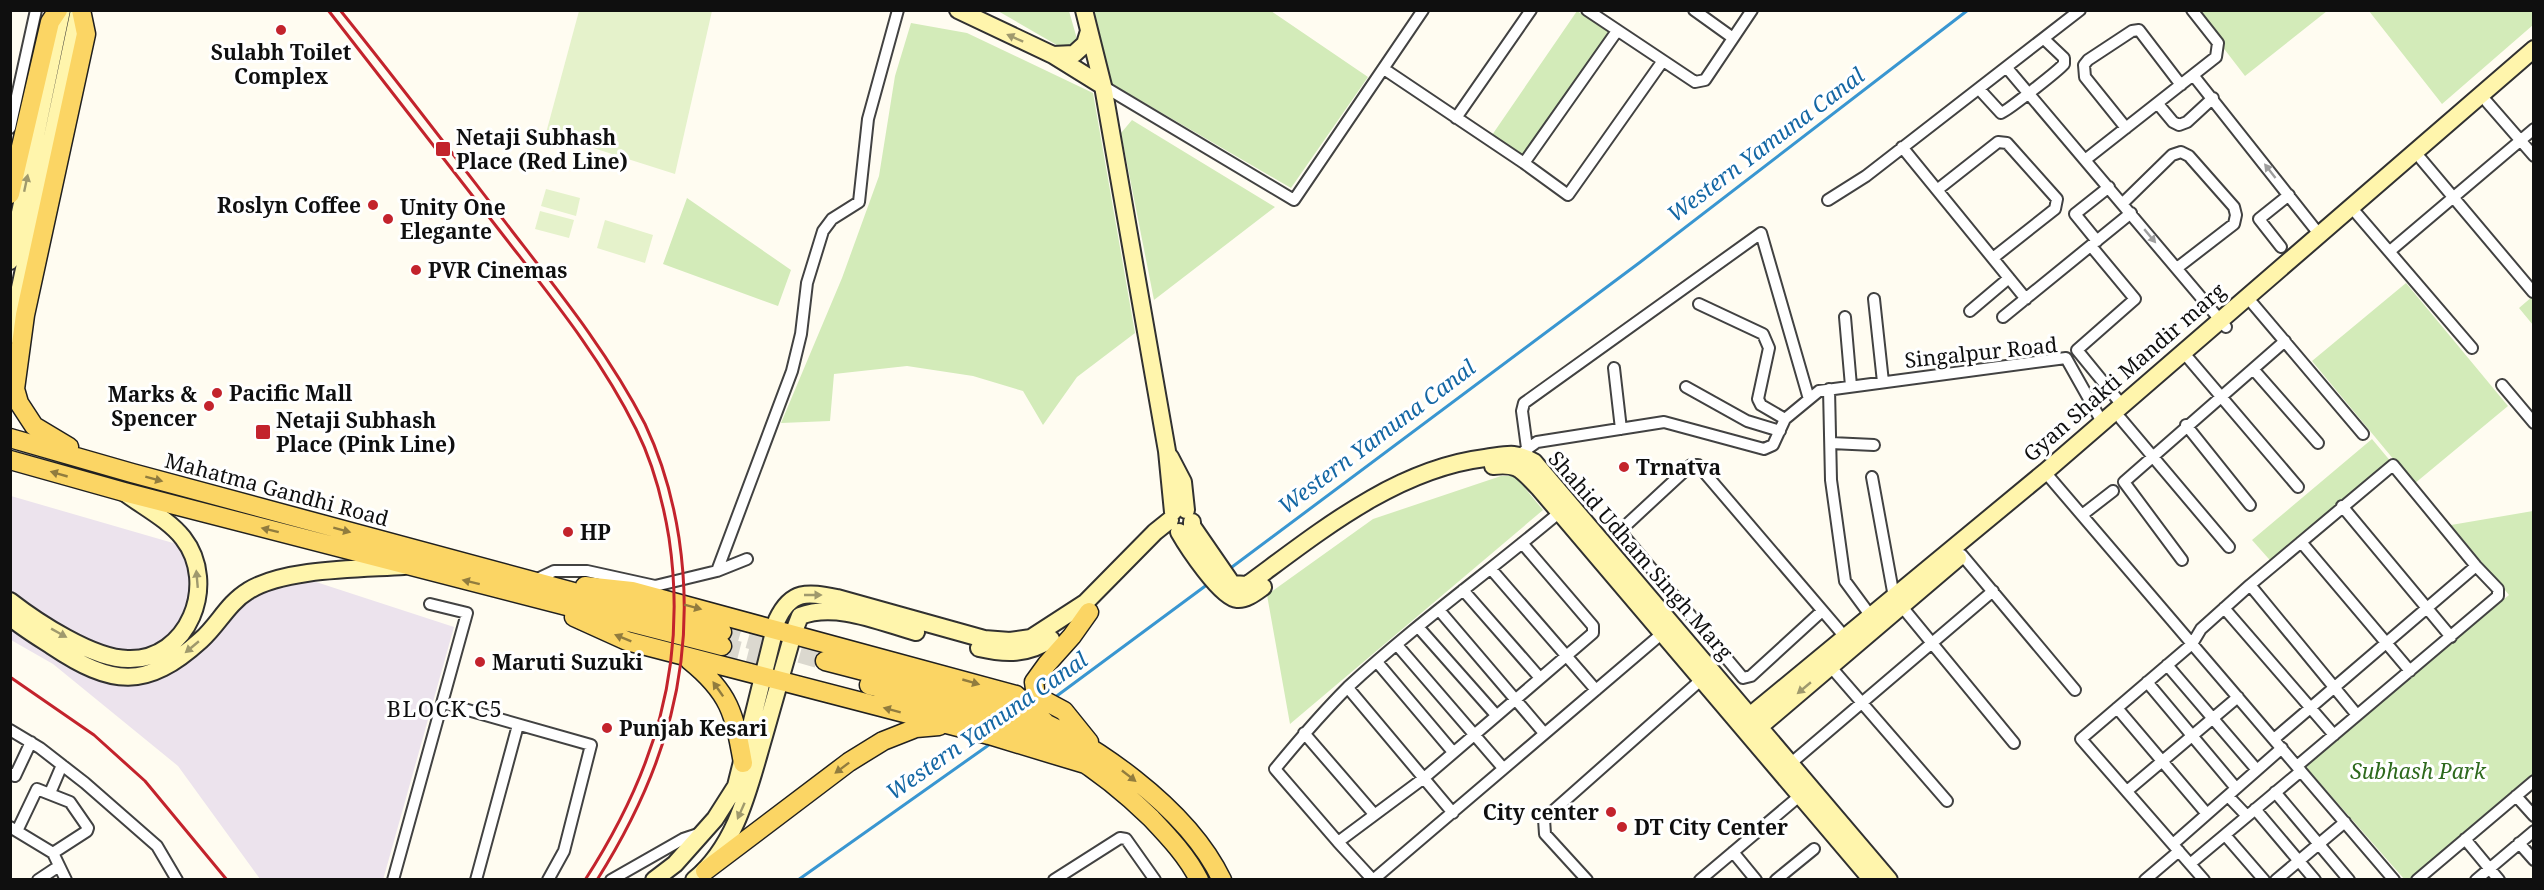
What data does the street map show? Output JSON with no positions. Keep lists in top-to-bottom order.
{
  "streets": {
    "main road": ["Mahatma Gandhi Road"],
    "street": ["Singalpur Road", "Gyan Shakti Mandir marg", "Shahid Udham Singh Marg"]
  },
  "crossings": [
    ["Singalpur Road", "Gyan Shakti Mandir marg"],
    ["Gyan Shakti Mandir marg", "Shahid Udham Singh Marg"]
  ],
  "districts": ["BLOCK C5"],
  "water": ["Western Yamuna Canal"],
  "parks": ["Subhash Park"],
  "places": {
    "other": [
      "Sulabh Toilet Complex",
      "Roslyn Coffee",
      "Unity One Elegante",
      "PVR Cinemas",
      "Pacific Mall",
      "Marks & Spencer",
      "Trnatva",
      "HP",
      "Maruti Suzuki",
      "Punjab Kesari",
      "City center",
      "DT City Center"
    ],
    "transit": ["Netaji Subhash Place (Red Line)", "Netaji Subhash Place (Pink Line)"]
  }
}
